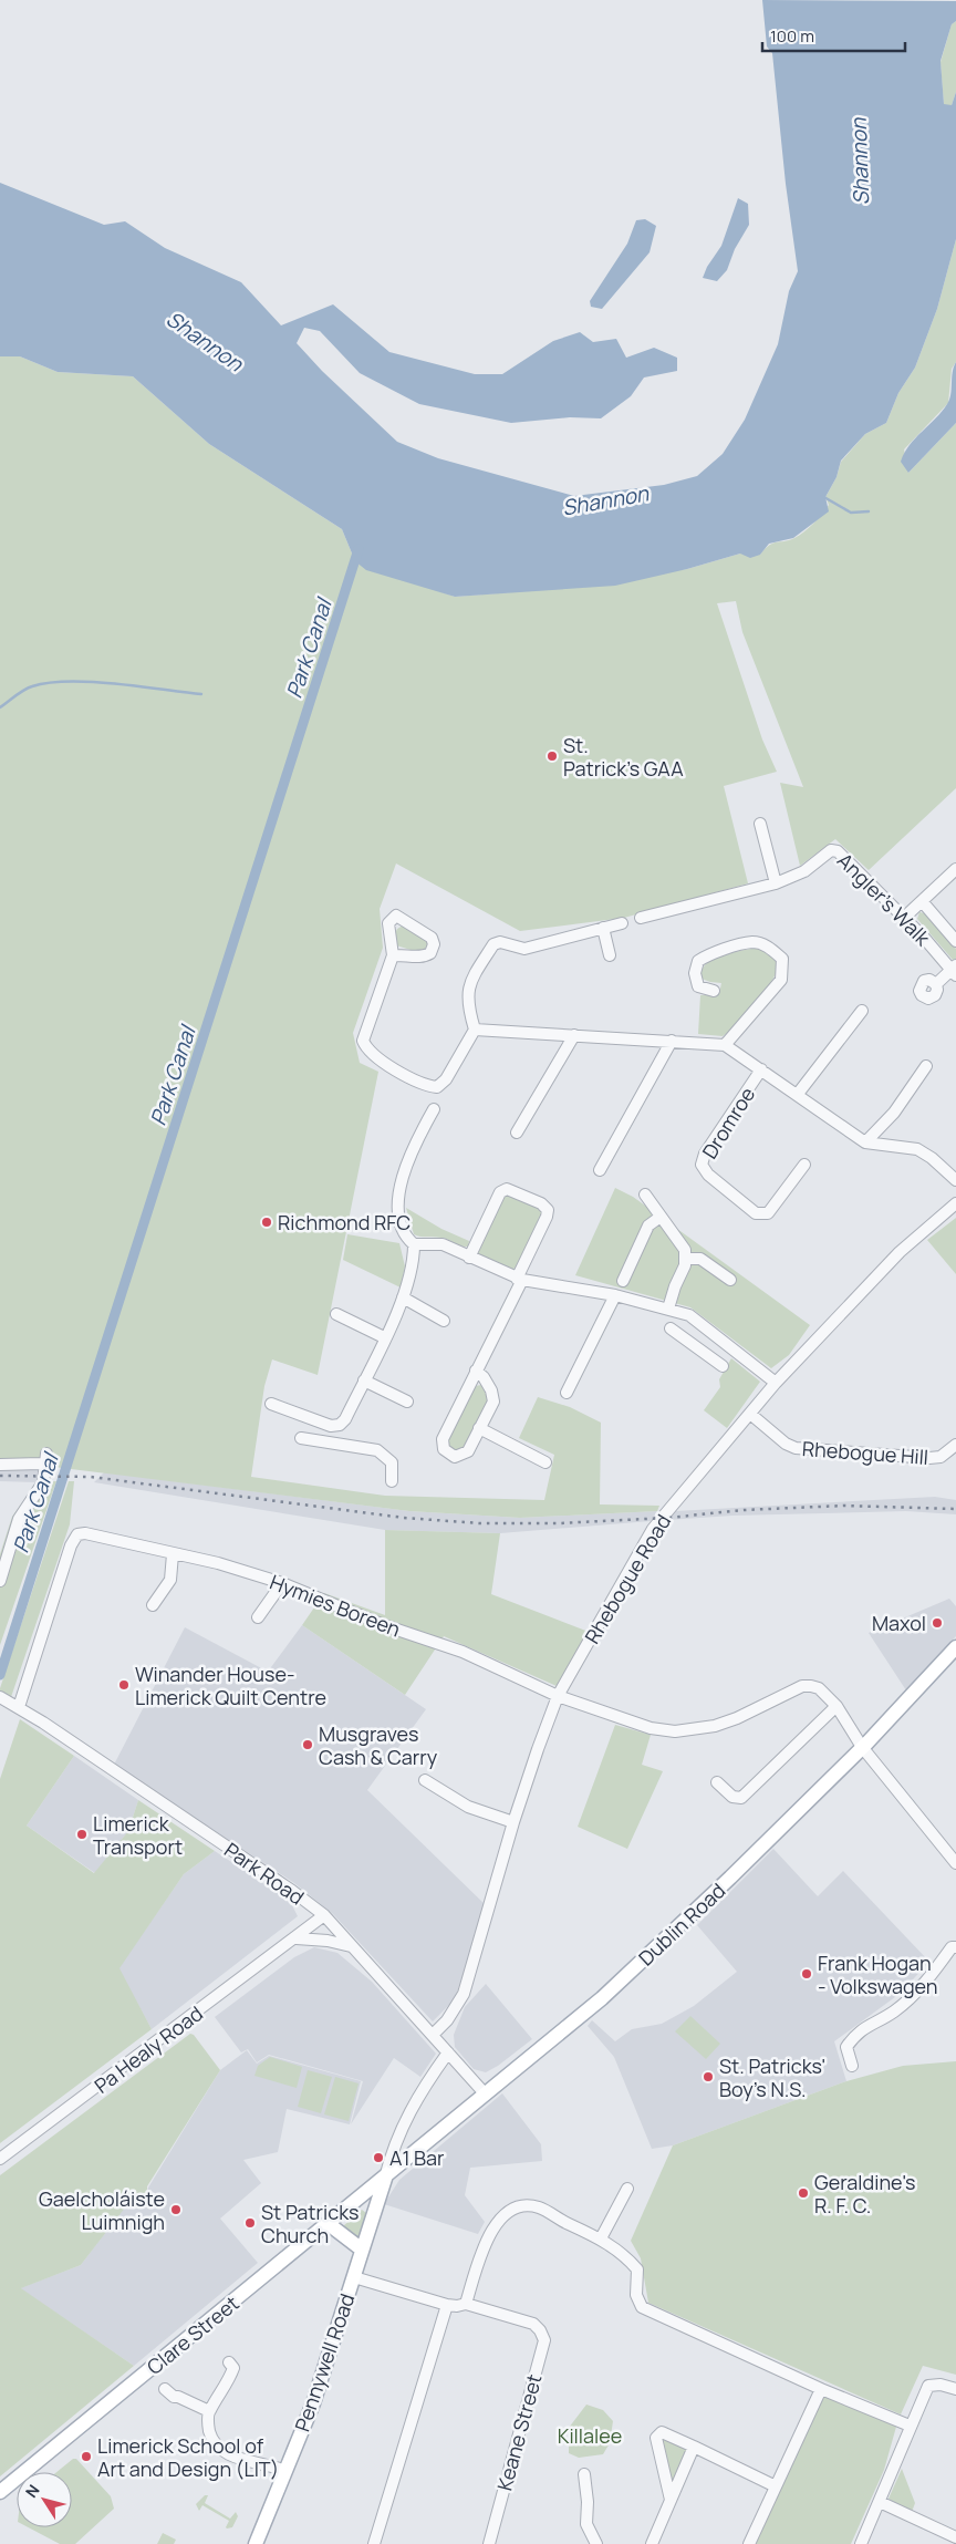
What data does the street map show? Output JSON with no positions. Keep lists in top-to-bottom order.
{
  "streets": {
    "main road": ["Dublin Road", "Clare Street", "Pennywell Road"],
    "street": [
      "Angler's Walk",
      "Dromroe",
      "Rhebogue Hill",
      "Rhebogue Road",
      "Hymies Boreen",
      "Park Road",
      "Pa Healy Road",
      "Keane Street"
    ]
  },
  "crossings": [
    ["Rhebogue Hill", "Rhebogue Road"],
    ["Rhebogue Road", "Hymies Boreen"],
    ["Rhebogue Road", "Park Road"],
    ["Hymies Boreen", "Park Road"],
    ["Hymies Boreen", "Dublin Road"],
    ["Park Road", "Dublin Road"],
    ["Park Road", "Pa Healy Road"],
    ["Dublin Road", "Clare Street"],
    ["Dublin Road", "Pennywell Road"],
    ["Clare Street", "Pennywell Road"]
  ],
  "water": ["Shannon", "Park Canal"],
  "parks": ["Killalee"],
  "places": [
    "St. Patrick's GAA",
    "Richmond RFC",
    "Maxol",
    "Winander House- Limerick Quilt Centre",
    "Musgraves Cash & Carry",
    "Limerick Transport",
    "Frank Hogan - Volkswagen",
    "St. Patricks' Boy's N.S.",
    "A1 Bar",
    "Geraldine's R. F. C.",
    "Gaelcholáiste Luimnigh",
    "St Patricks Church",
    "Limerick School of Art and Design (LIT)"
  ],
  "scale_bar": "100 m",
  "north": "top left"
}
